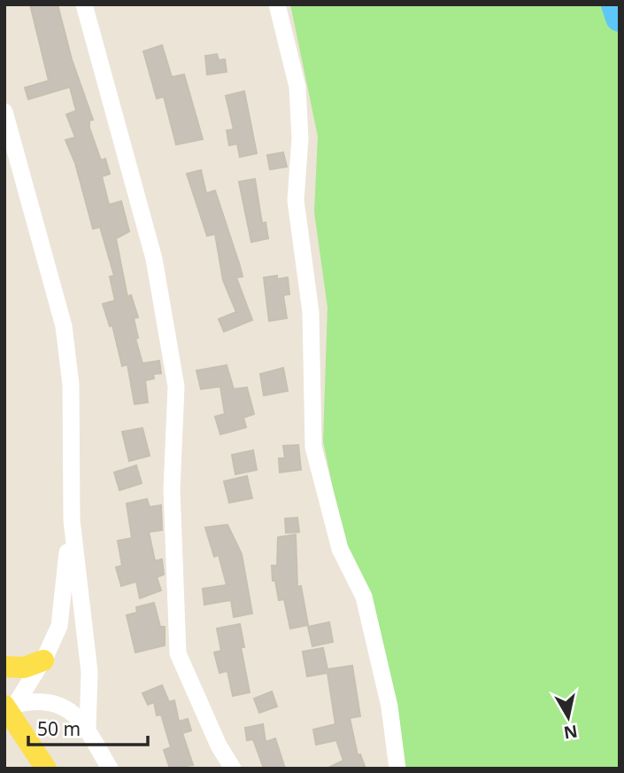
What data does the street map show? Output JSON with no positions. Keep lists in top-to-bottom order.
{
  "scale_bar": "50 m",
  "north": "bottom"
}
